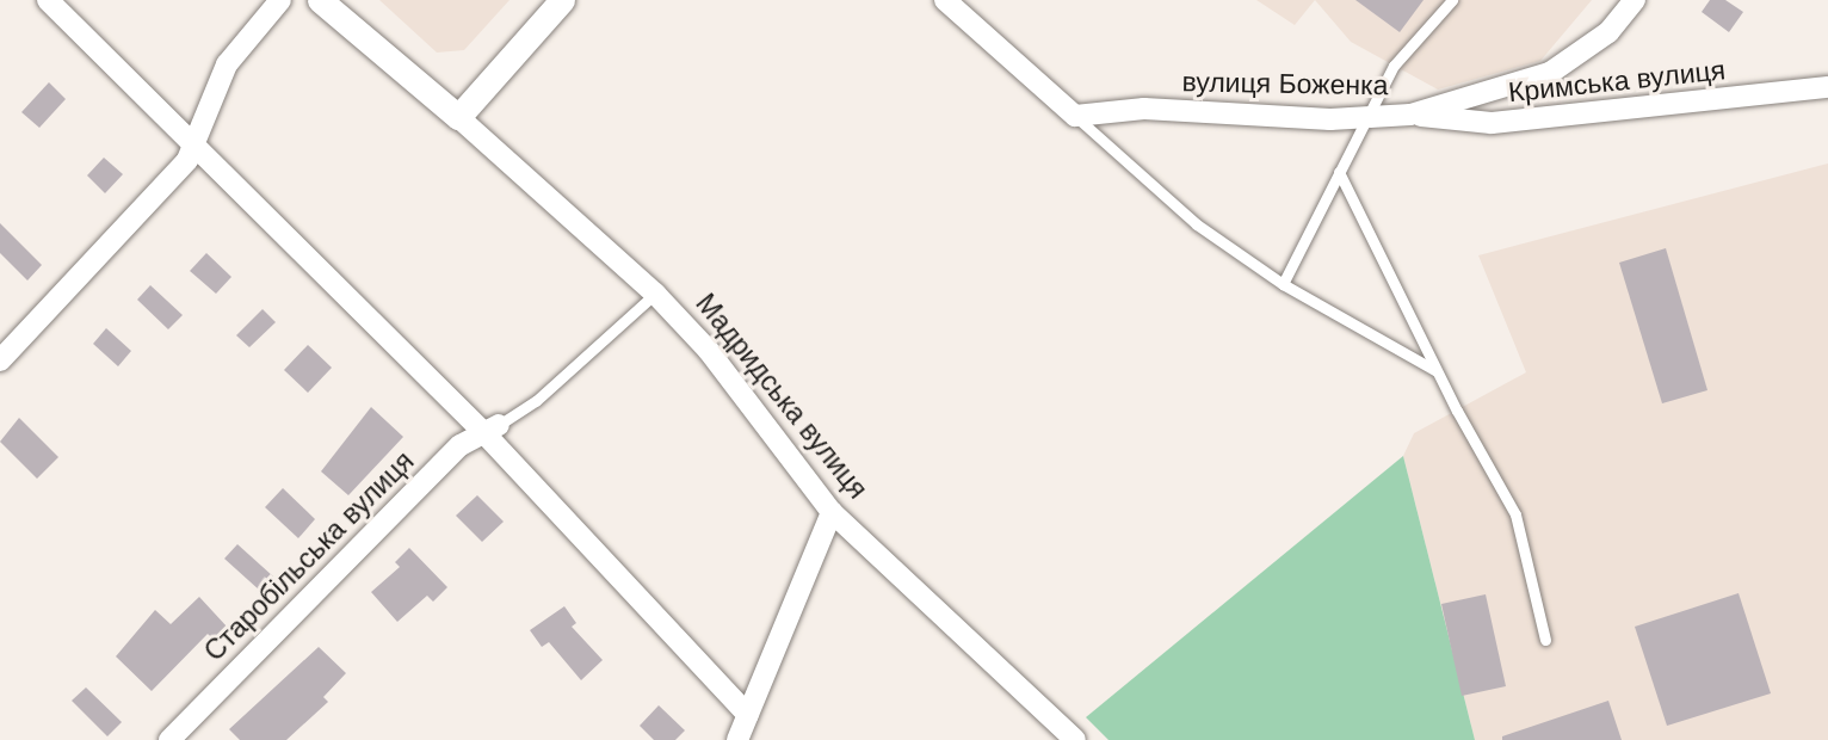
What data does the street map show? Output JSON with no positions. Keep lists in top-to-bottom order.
{
  "streets": {
    "street": [
      "Кримська вулиця",
      "вулиця Боженка",
      "Мадридська вулиця",
      "Старобільська вулиця"
    ]
  },
  "crossings": [
    ["Кримська вулиця", "вулиця Боженка"]
  ]
}
